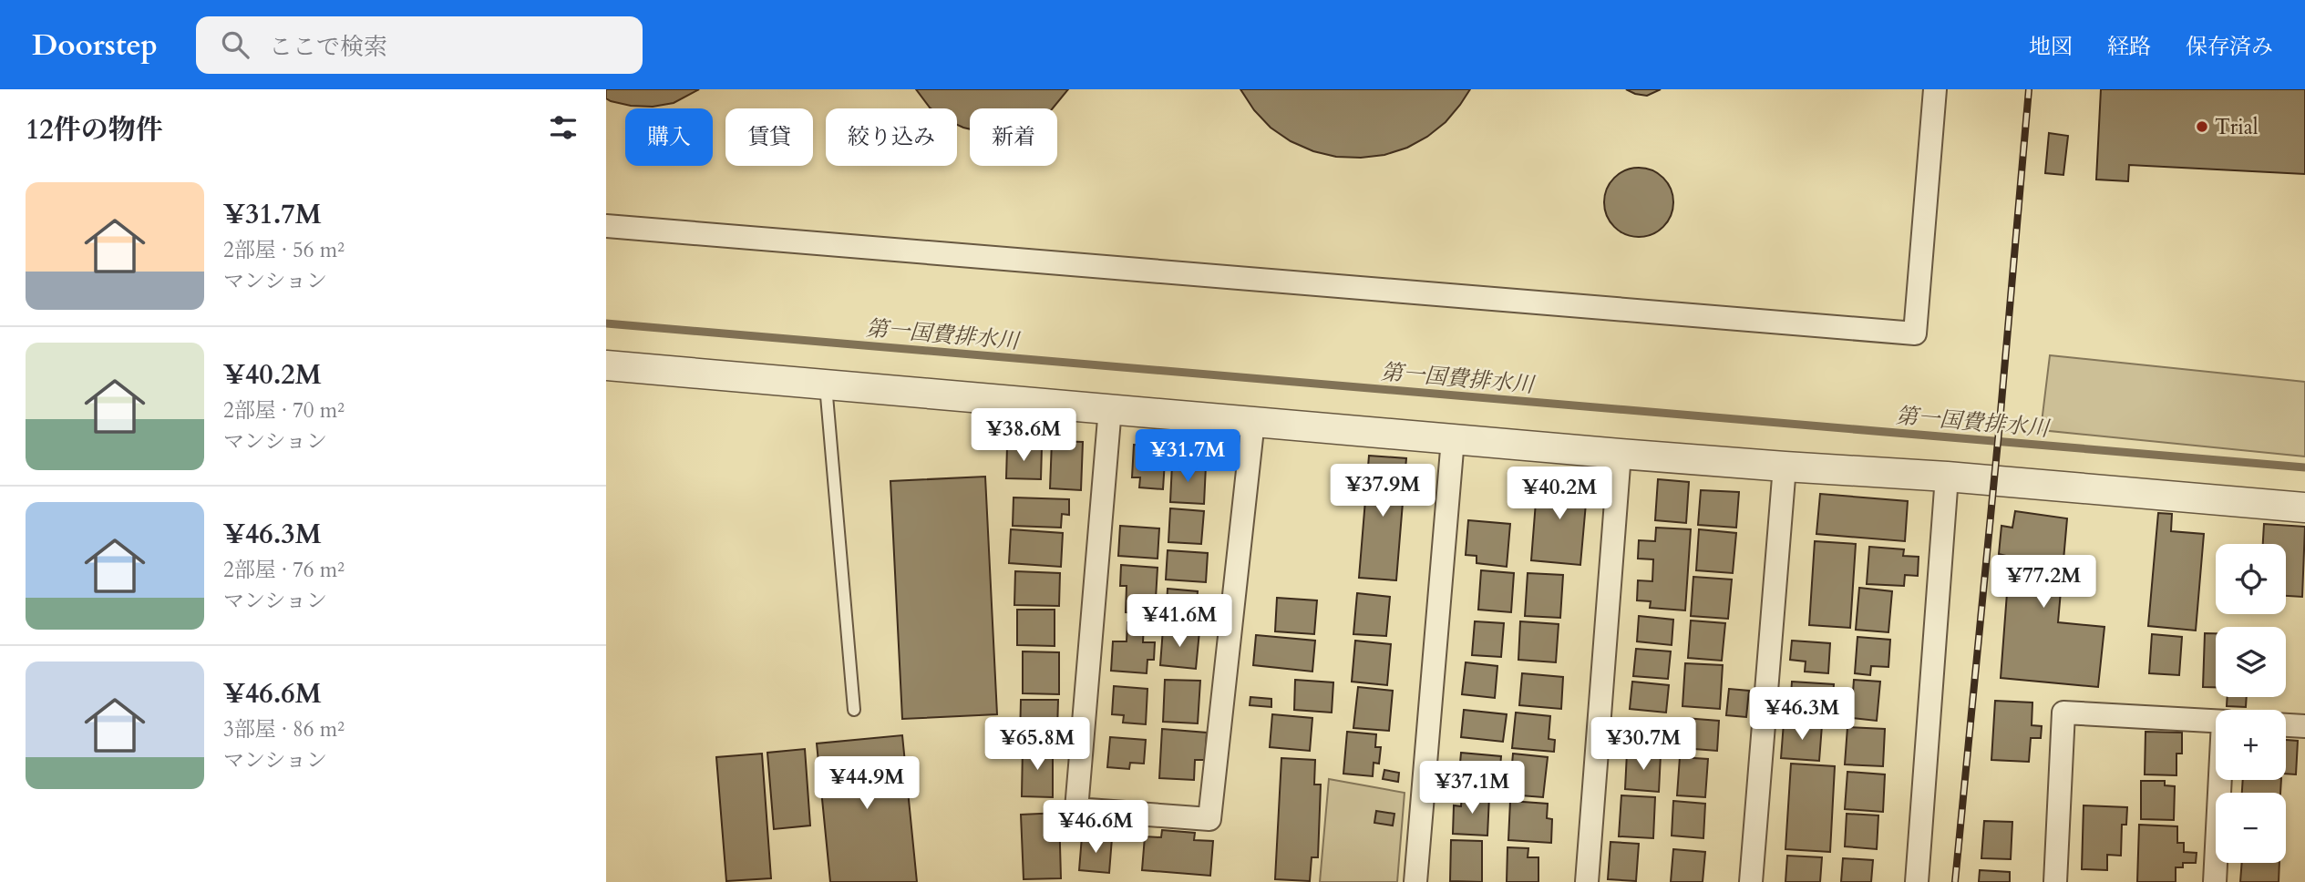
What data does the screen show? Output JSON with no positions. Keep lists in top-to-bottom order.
{
  "water": ["第一国費排水川"],
  "places": ["Trial"],
  "page": {
    "header": "Doorstep",
    "search": "ここで検索",
    "nav": ["地図", "経路", "保存済み"],
    "heading": "12件の物件",
    "chip": [
      "購入",
      "賃貸",
      "絞り込み",
      "新着"
    ],
    "list": [
      {
        "name": "¥31.7M",
        "note": "2部屋 · 56 m² · マンション"
      },
      {
        "name": "¥40.2M",
        "note": "2部屋 · 70 m² · マンション"
      },
      {
        "name": "¥46.3M",
        "note": "2部屋 · 76 m² · マンション"
      },
      {
        "name": "¥46.6M",
        "note": "3部屋 · 86 m² · マンション"
      }
    ],
    "price": [
      "¥38.6M",
      "¥31.7M",
      "¥37.9M",
      "¥40.2M",
      "¥77.2M",
      "¥41.6M",
      "¥46.3M",
      "¥65.8M",
      "¥30.7M",
      "¥44.9M",
      "¥37.1M",
      "¥46.6M"
    ],
    "map_buttons": ["+", "−"]
  }
}
